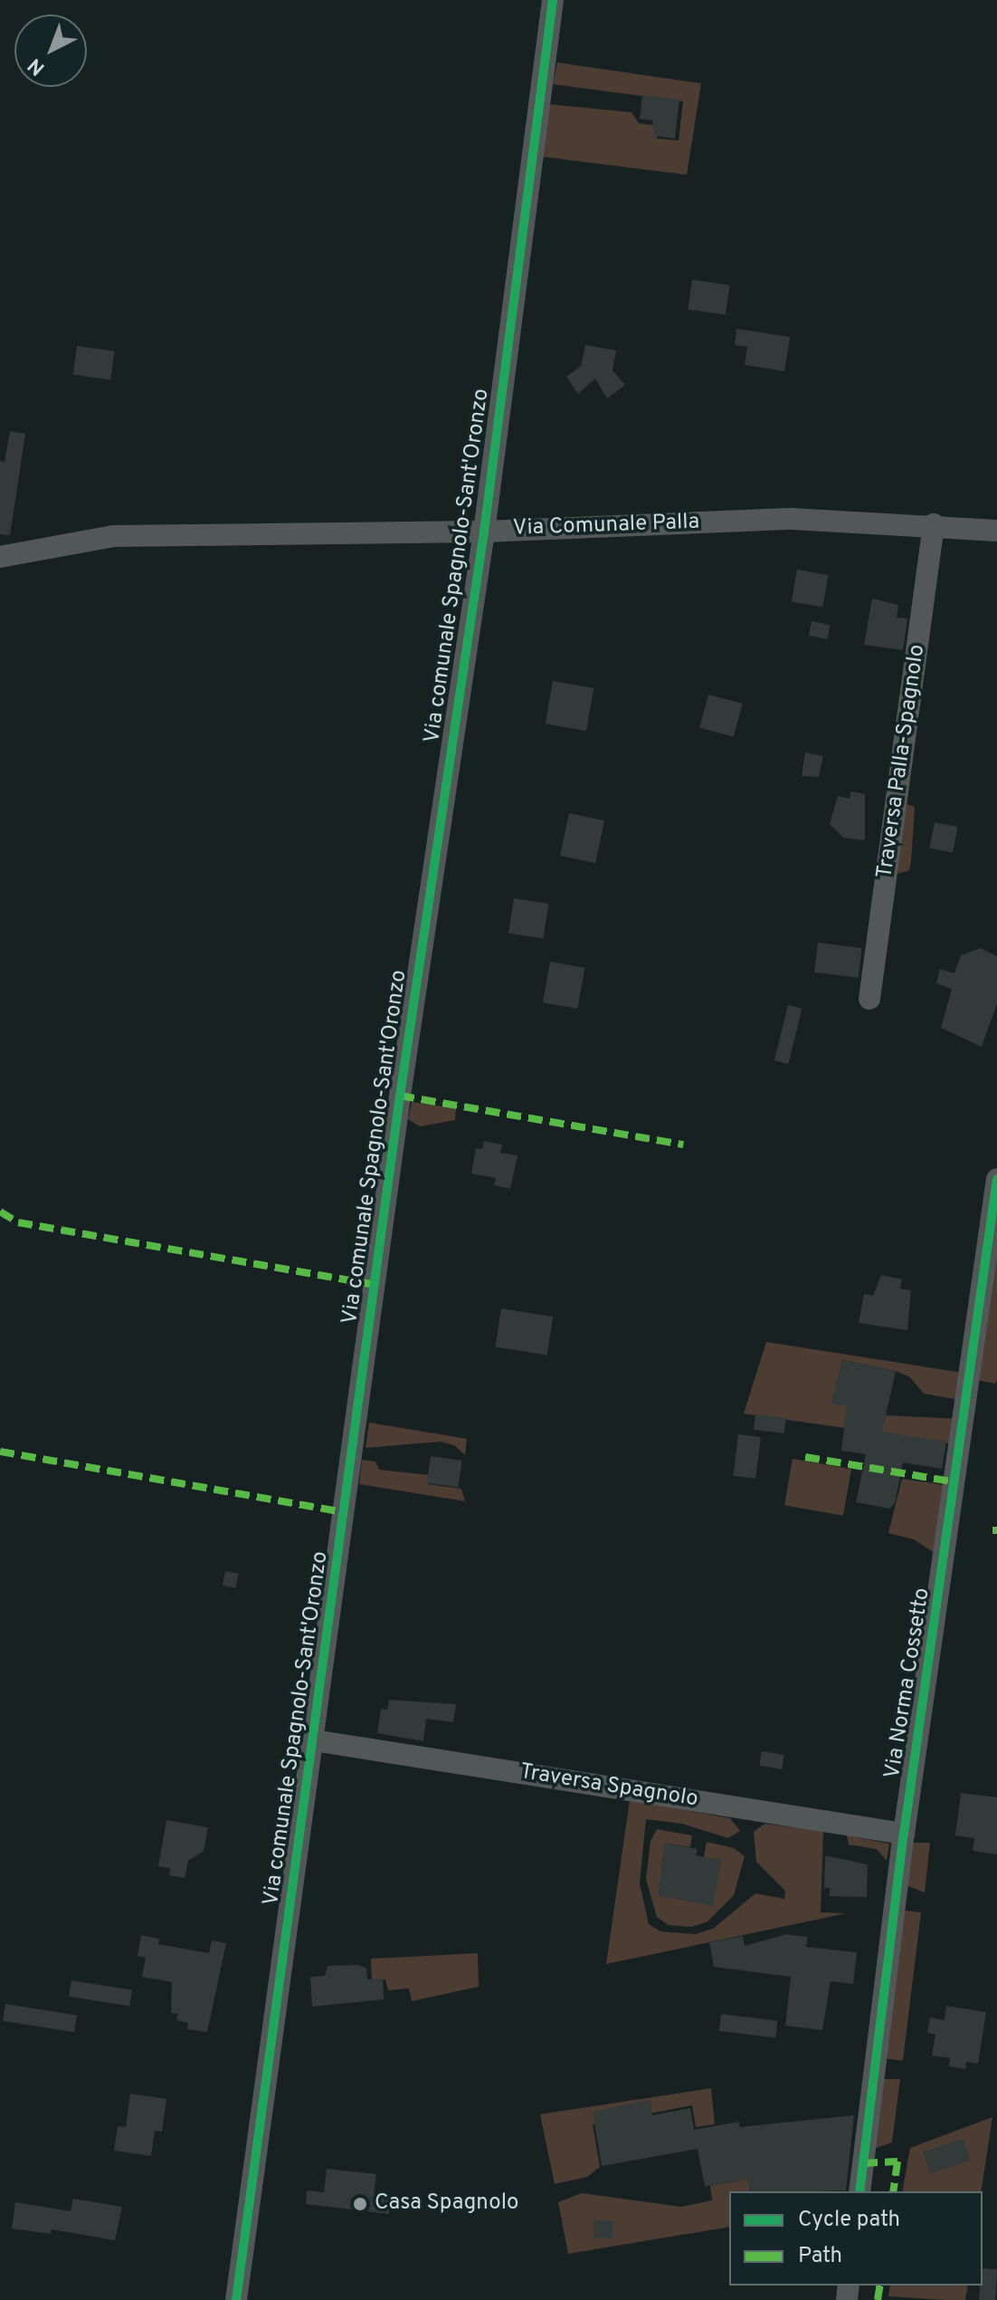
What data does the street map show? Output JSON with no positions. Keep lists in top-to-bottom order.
{
  "streets": {
    "street": [
      "Via Comunale Palla",
      "Via comunale Spagnolo-Sant'Oronzo",
      "Traversa Palla-Spagnolo",
      "Via Norma Cossetto",
      "Traversa Spagnolo"
    ]
  },
  "crossings": [
    ["Via Comunale Palla", "Via comunale Spagnolo-Sant'Oronzo"],
    ["Via Comunale Palla", "Traversa Palla-Spagnolo"],
    ["Via comunale Spagnolo-Sant'Oronzo", "Traversa Spagnolo"],
    ["Via Norma Cossetto", "Traversa Spagnolo"]
  ],
  "places": ["Casa Spagnolo"],
  "legend": ["Cycle path", "Path"],
  "north": "bottom left"
}
